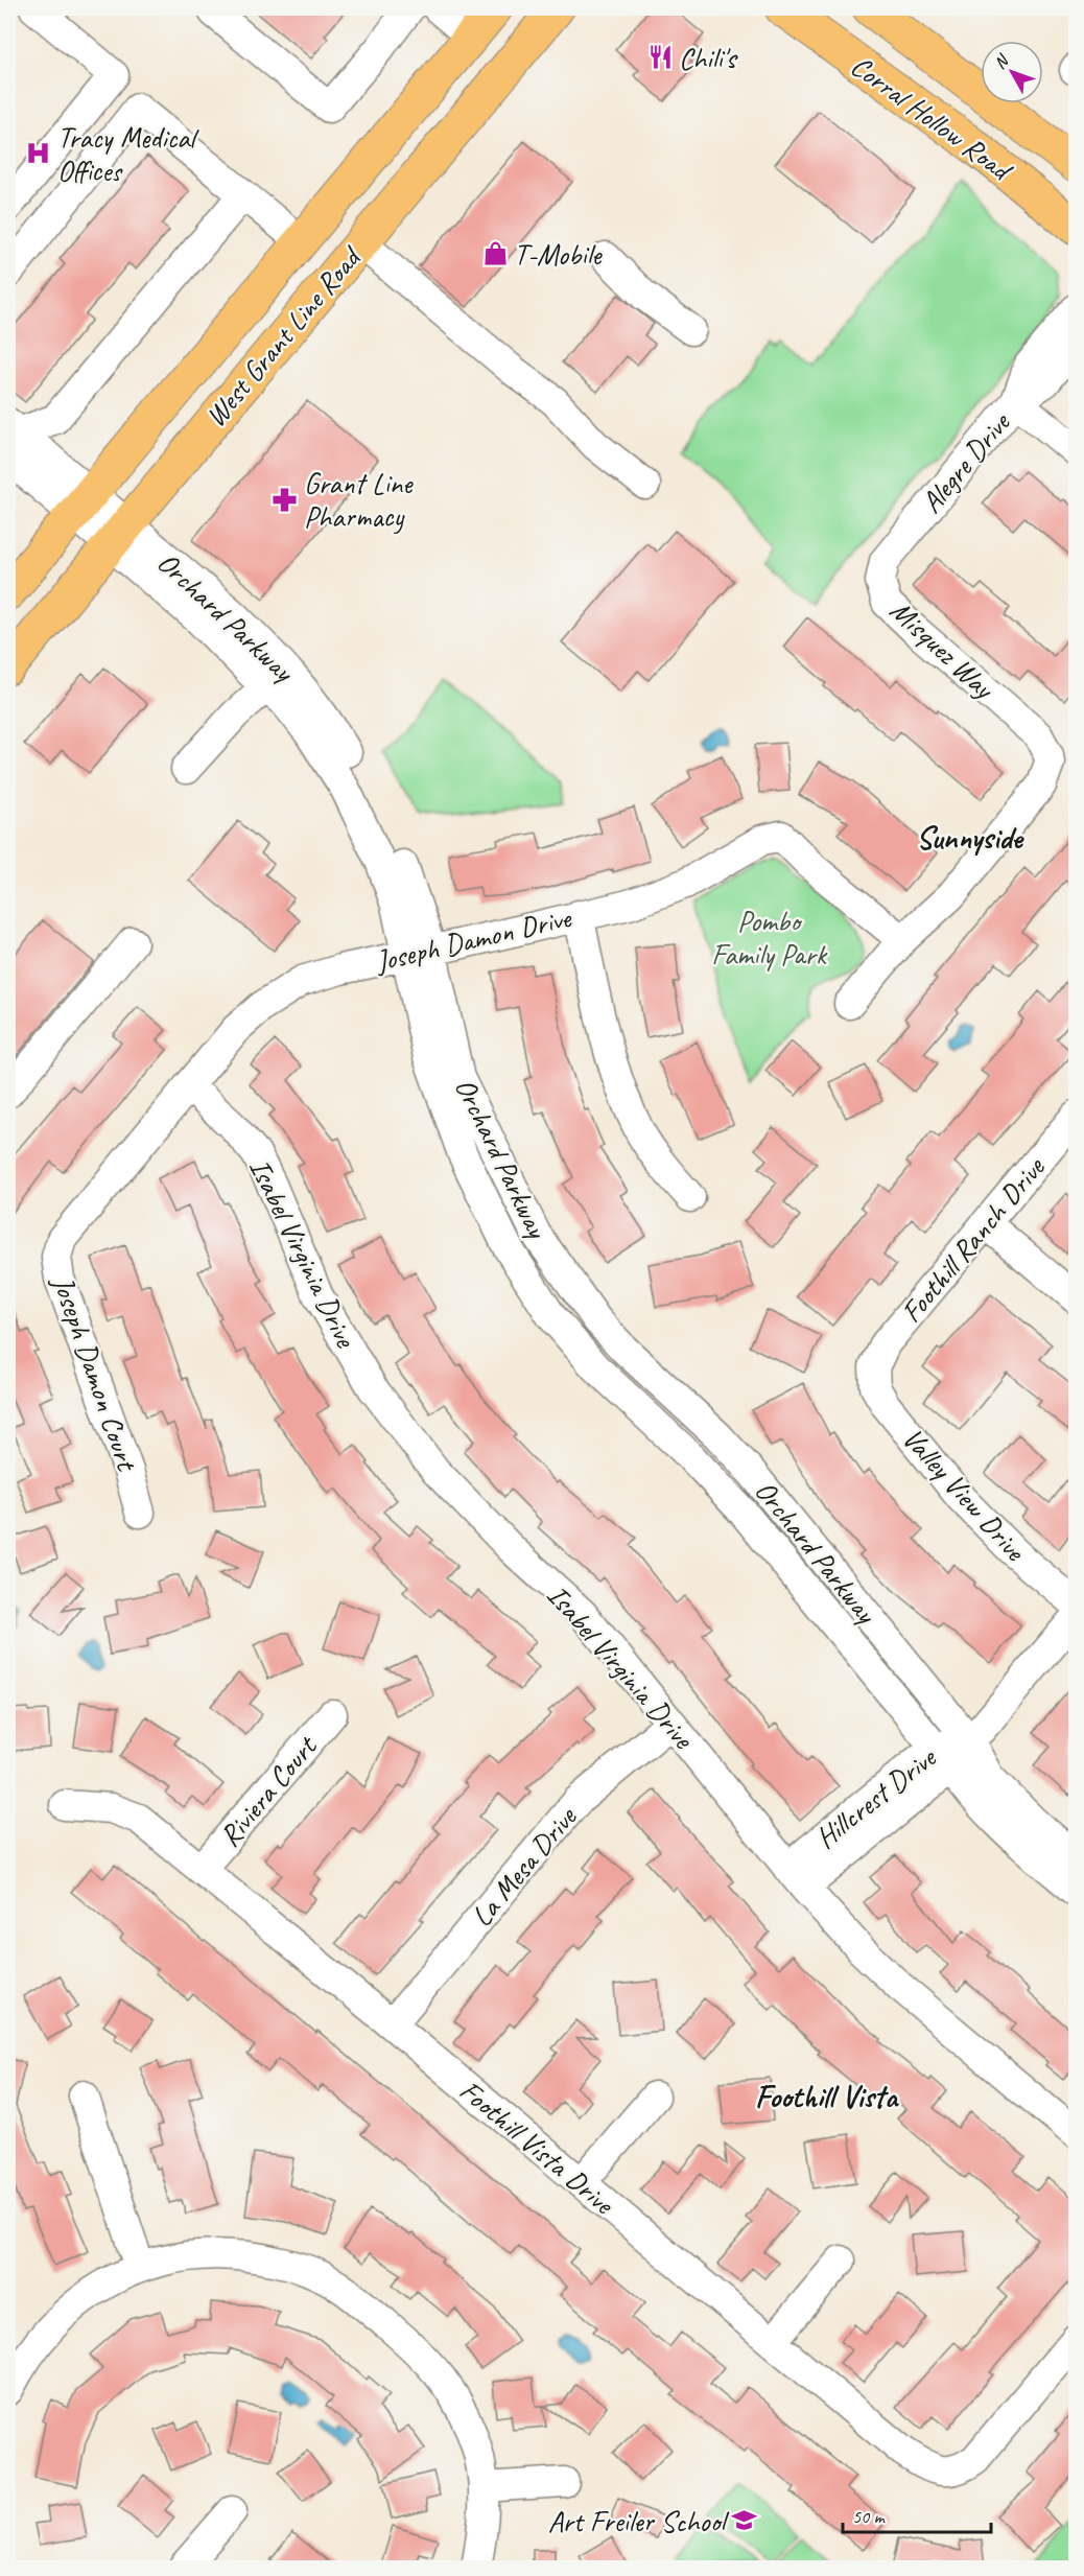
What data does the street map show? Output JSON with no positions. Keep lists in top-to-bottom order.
{
  "streets": {
    "main road": ["Corral Hollow Road", "West Grant Line Road"],
    "street": [
      "Alegre Drive",
      "Orchard Parkway",
      "Misquez Way",
      "Joseph Damon Drive",
      "Foothill Ranch Drive",
      "Isabel Virginia Drive",
      "Joseph Damon Court",
      "Valley View Drive",
      "Riviera Court",
      "Hillcrest Drive",
      "La Mesa Drive",
      "Foothill Vista Drive"
    ]
  },
  "crossings": [
    ["West Grant Line Road", "Orchard Parkway"],
    ["Alegre Drive", "Misquez Way"],
    ["Orchard Parkway", "Joseph Damon Drive"],
    ["Orchard Parkway", "Hillcrest Drive"],
    ["Misquez Way", "Joseph Damon Drive"],
    ["Joseph Damon Drive", "Isabel Virginia Drive"],
    ["Joseph Damon Drive", "Joseph Damon Court"],
    ["Foothill Ranch Drive", "Valley View Drive"],
    ["Isabel Virginia Drive", "Hillcrest Drive"],
    ["Isabel Virginia Drive", "La Mesa Drive"],
    ["Riviera Court", "Foothill Vista Drive"],
    ["La Mesa Drive", "Foothill Vista Drive"]
  ],
  "districts": ["Sunnyside", "Foothill Vista"],
  "parks": ["Pombo Family Park"],
  "places": {
    "restaurant": ["Chili's"],
    "hospital": ["Tracy Medical Offices"],
    "shop": ["T-Mobile"],
    "pharmacy": ["Grant Line Pharmacy"],
    "school or university": ["Art Freiler School"]
  },
  "scale_bar": "50 m",
  "north": "top left"
}
